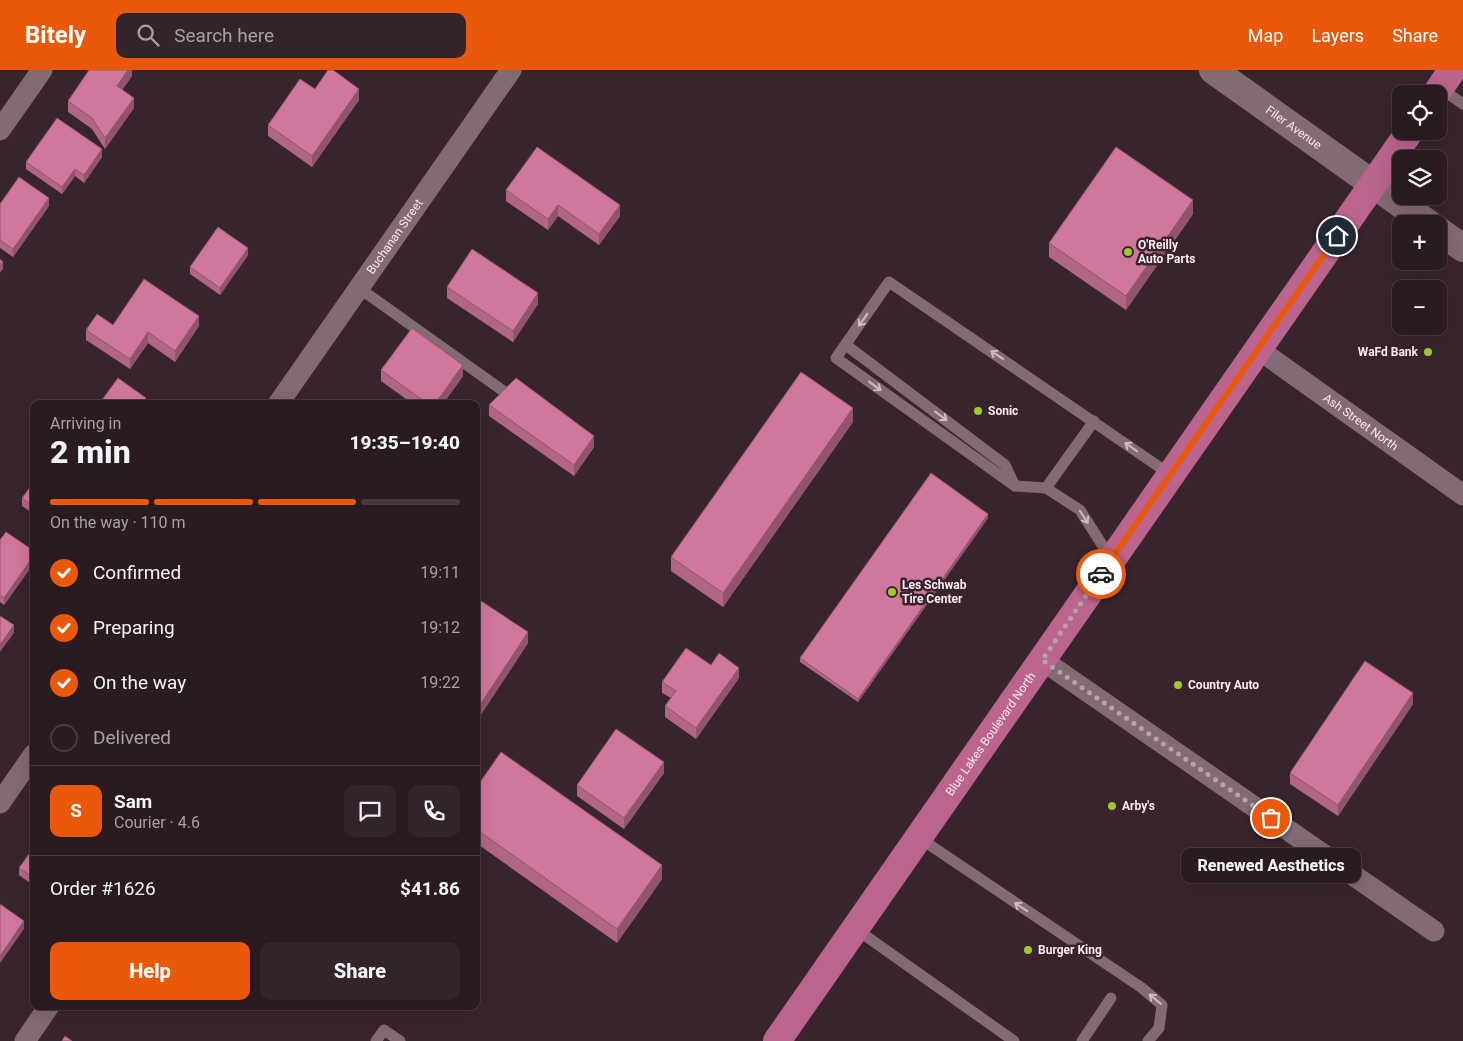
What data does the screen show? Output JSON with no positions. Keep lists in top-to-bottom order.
{
  "streets": {
    "main road": ["Blue Lakes Boulevard North"],
    "street": ["Filer Avenue", "Buchanan Street", "Ash Street North"]
  },
  "crossings": [
    ["Filer Avenue", "Blue Lakes Boulevard North"],
    ["Ash Street North", "Blue Lakes Boulevard North"]
  ],
  "places": [
    "O'Reilly Auto Parts",
    "WaFd Bank",
    "Sonic",
    "Les Schwab Tire Center",
    "Country Auto",
    "Arby's",
    "Renewed Aesthetics",
    "Burger King"
  ],
  "page": {
    "header": "Bitely",
    "search": "Search here",
    "nav": ["Map", "Layers", "Share"],
    "map_buttons": ["+", "−"],
    "heading": ["2 min", "Arriving in", "19:35–19:40"],
    "panel": [
      "Sam",
      "Courier · 4.6",
      "Order #1626",
      "$41.86"
    ],
    "bar": "On the way · 110 m",
    "list": [
      ["Confirmed", "19:11"],
      ["Preparing", "19:12"],
      ["On the way", "19:22"],
      "Delivered"
    ],
    "round": "S",
    "bubble": "Renewed Aesthetics",
    "buttons": ["Help", "Share"]
  }
}
